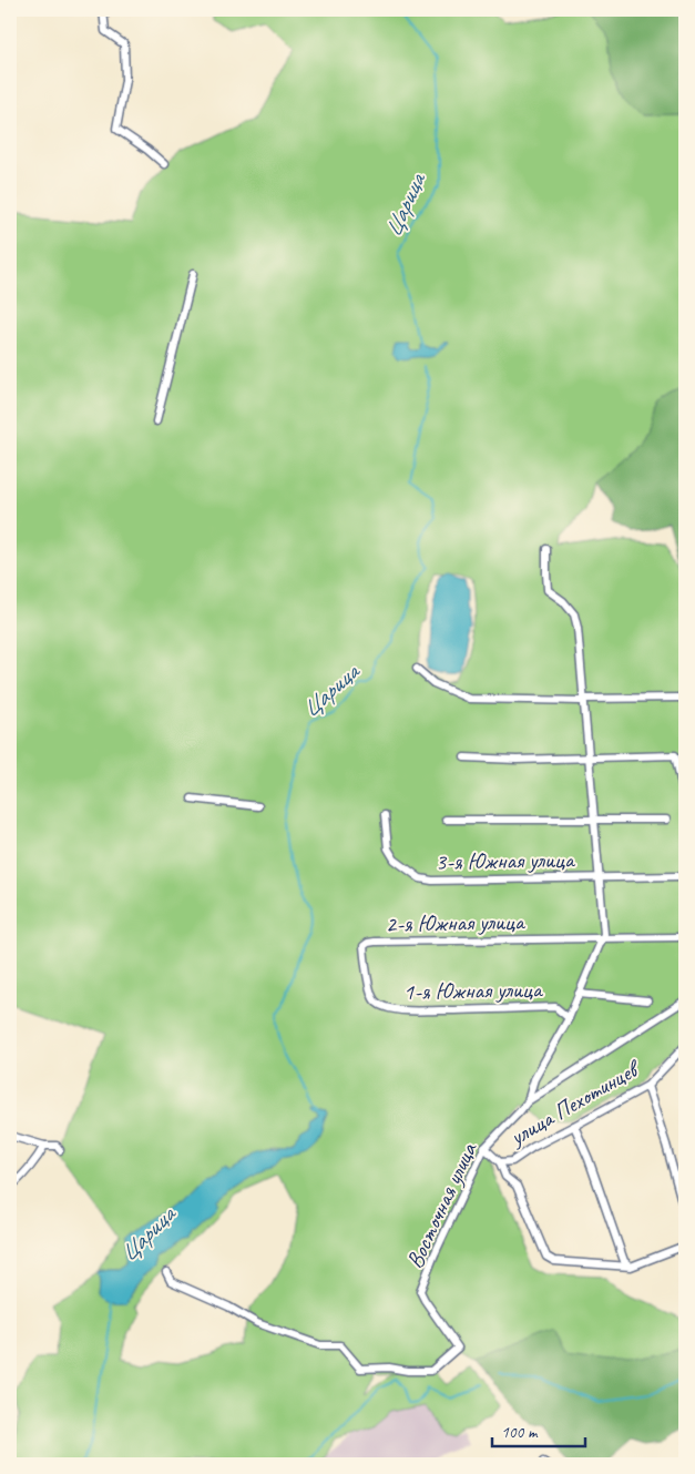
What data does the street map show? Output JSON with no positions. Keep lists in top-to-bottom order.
{
  "streets": {
    "street": [
      "3-я Южная улица",
      "2-я Южная улица",
      "1-я Южная улица",
      "улица Пехотинцев",
      "Восточная улица"
    ]
  },
  "crossings": [
    ["2-я Южная улица", "1-я Южная улица"]
  ],
  "water": ["Царица"],
  "scale_bar": "100 m"
}
